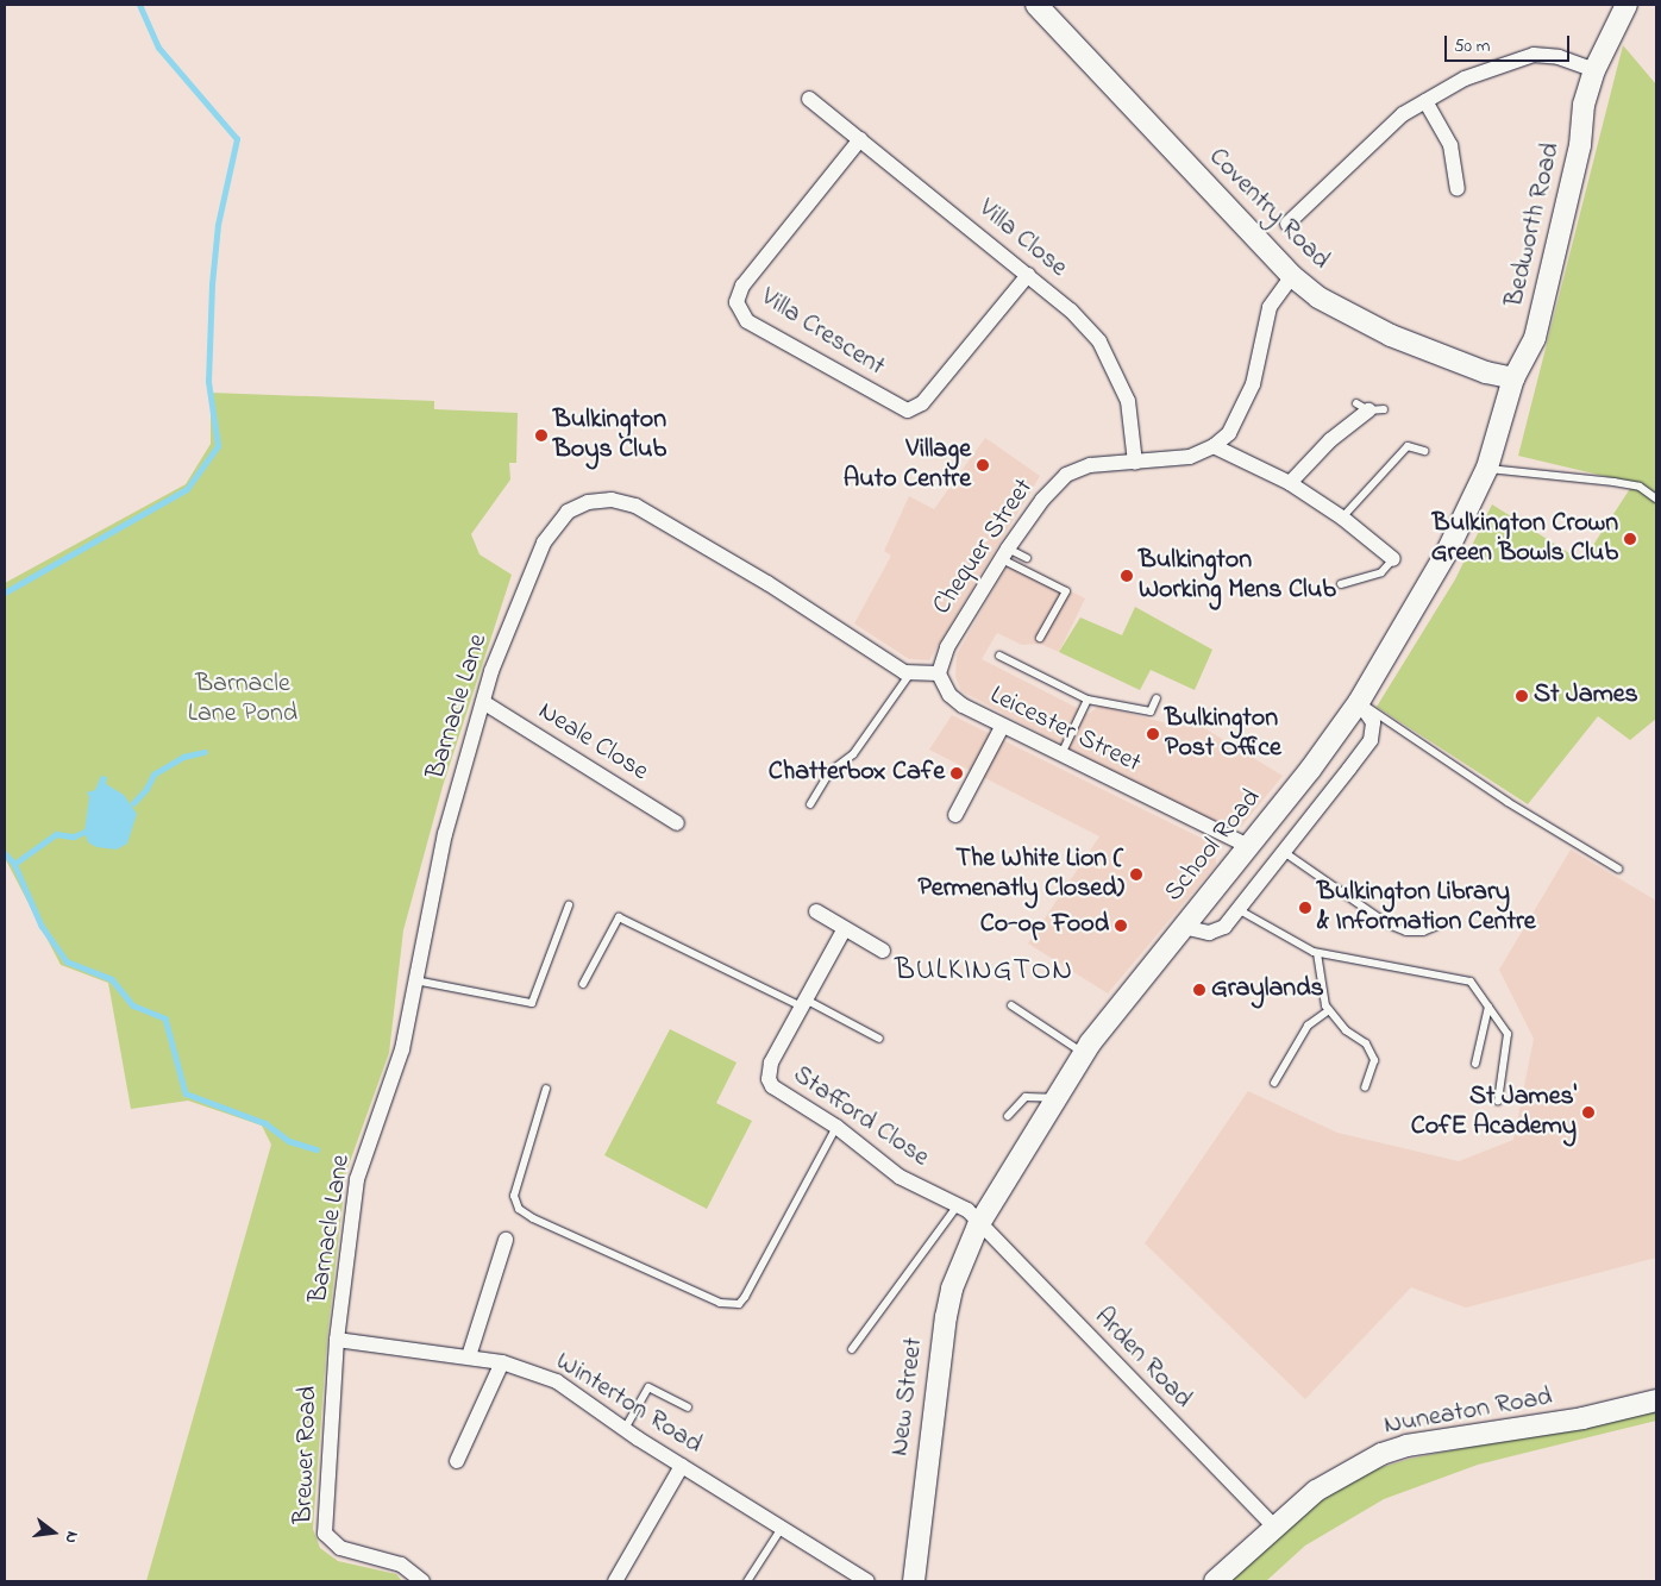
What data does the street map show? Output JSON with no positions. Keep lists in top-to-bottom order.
{
  "streets": {
    "main road": [
      "Coventry Road",
      "Bedworth Road",
      "School Road",
      "New Street",
      "Nuneaton Road"
    ],
    "street": [
      "Villa Close",
      "Villa Crescent",
      "Chequer Street",
      "Barnacle Lane",
      "Leicester Street",
      "Neale Close",
      "Stafford Close",
      "Arden Road",
      "Winterton Road",
      "Brewer Road"
    ]
  },
  "crossings": [
    ["Coventry Road", "Bedworth Road"],
    ["Coventry Road", "Chequer Street"],
    ["Bedworth Road", "School Road"],
    ["Villa Close", "Villa Crescent"],
    ["Villa Close", "Chequer Street"],
    ["Chequer Street", "Leicester Street"],
    ["Barnacle Lane", "Neale Close"],
    ["Barnacle Lane", "Winterton Road"],
    ["Barnacle Lane", "Brewer Road"],
    ["Leicester Street", "School Road"],
    ["School Road", "Stafford Close"],
    ["School Road", "Arden Road"],
    ["School Road", "New Street"],
    ["Stafford Close", "Arden Road"],
    ["Stafford Close", "New Street"],
    ["Arden Road", "New Street"],
    ["Arden Road", "Nuneaton Road"],
    ["Winterton Road", "Brewer Road"]
  ],
  "districts": ["BULKINGTON"],
  "parks": ["Barnacle Lane Pond"],
  "places": [
    "Bulkington Boys Club",
    "Village Auto Centre",
    "Bulkington Crown Green Bowls Club",
    "Bulkington Working Mens Club",
    "St James",
    "Bulkington Post Office",
    "Chatterbox Cafe",
    "The White Lion ( Permenatly Closed)",
    "Bulkington Library & Information Centre",
    "Co-op Food",
    "Graylands",
    "St James' CofE Academy"
  ],
  "scale_bar": "50 m",
  "north": "right"
}
